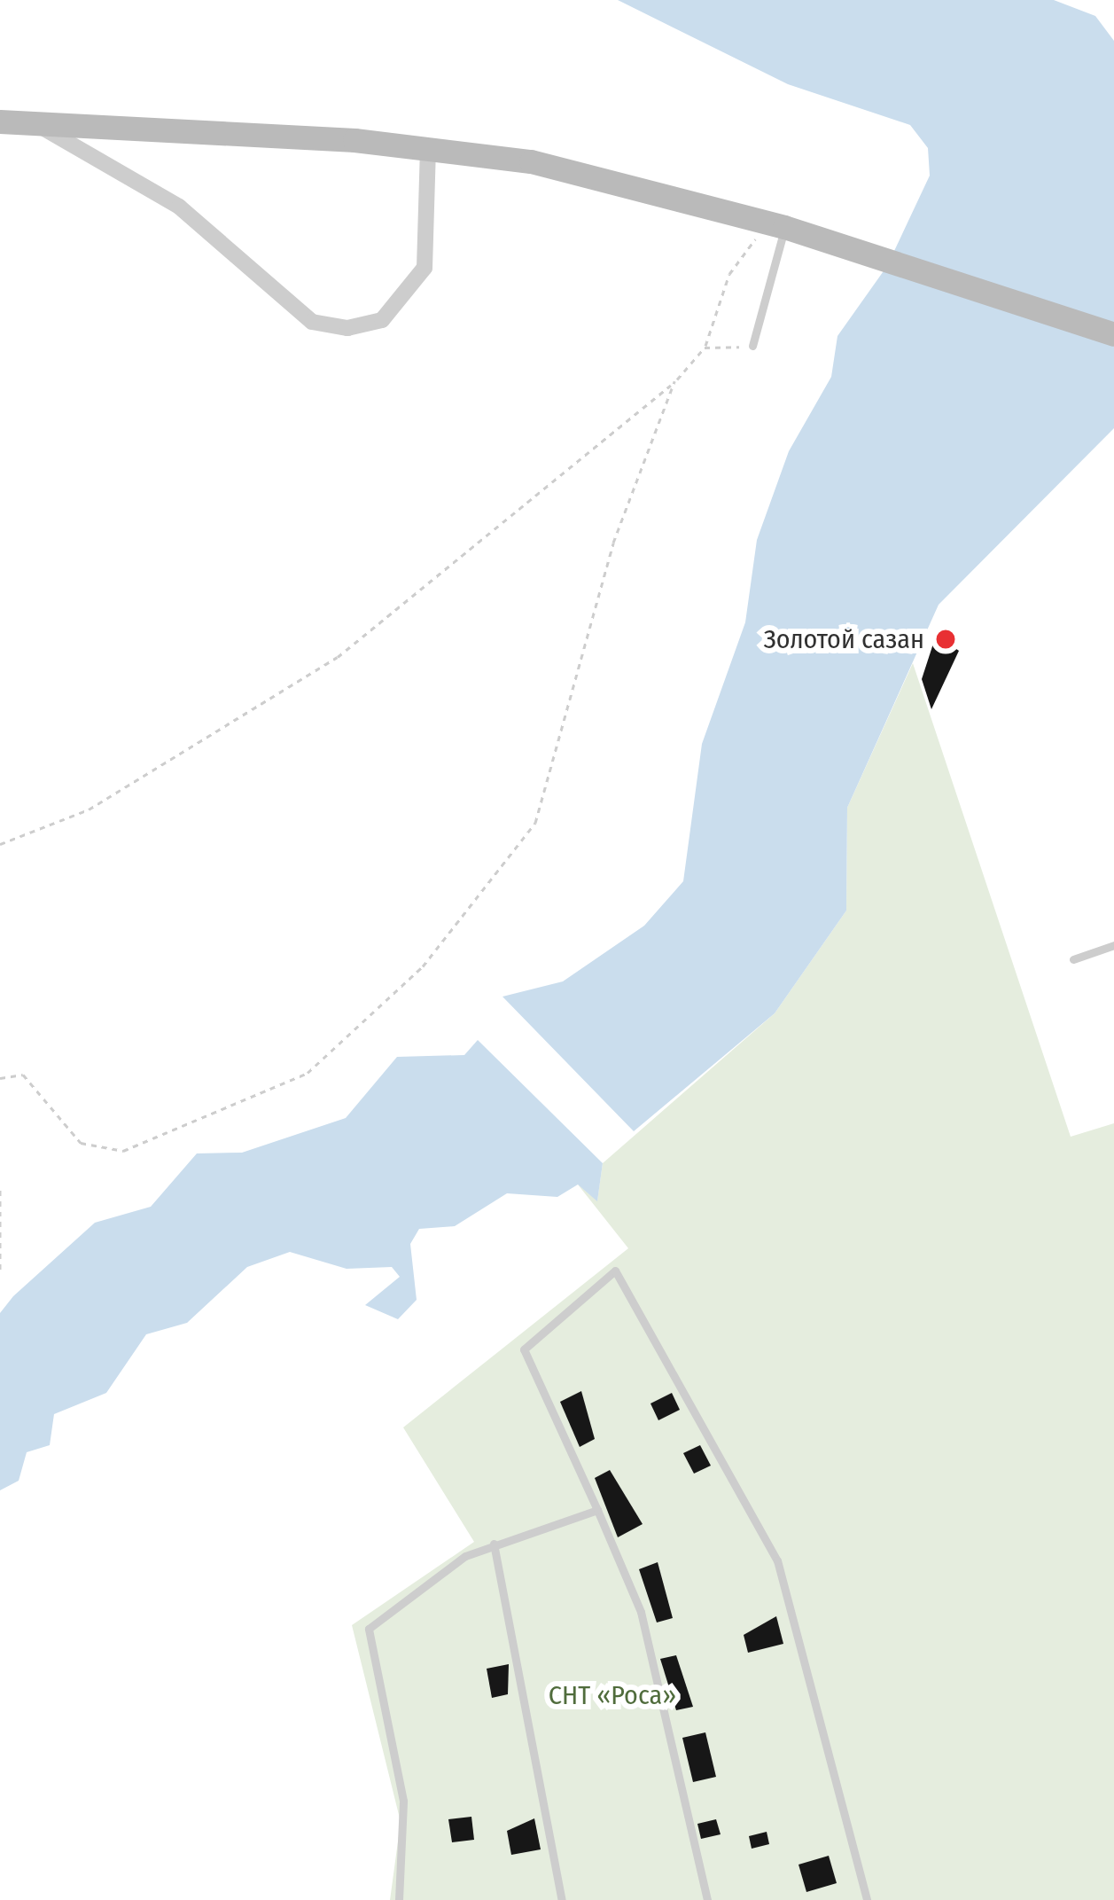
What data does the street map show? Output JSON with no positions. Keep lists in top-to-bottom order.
{
  "parks": ["СНТ «Роса»"],
  "places": ["Золотой сазан"]
}
